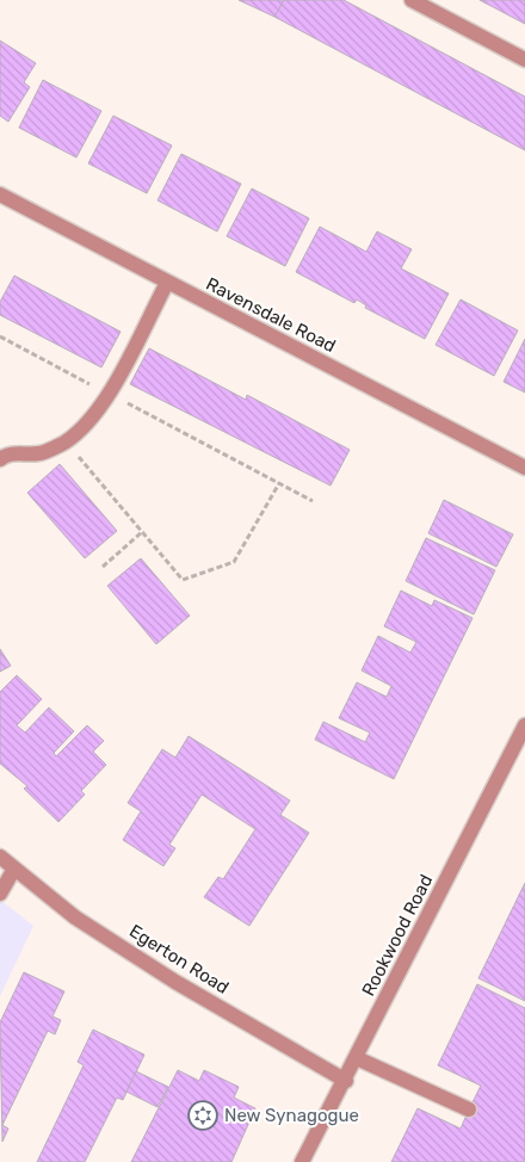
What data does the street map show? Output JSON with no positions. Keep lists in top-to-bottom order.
{
  "streets": {
    "street": ["Ravensdale Road", "Rookwood Road", "Egerton Road"]
  },
  "crossings": [
    ["Rookwood Road", "Egerton Road"]
  ],
  "places": {
    "synagogue": ["New Synagogue"]
  }
}
